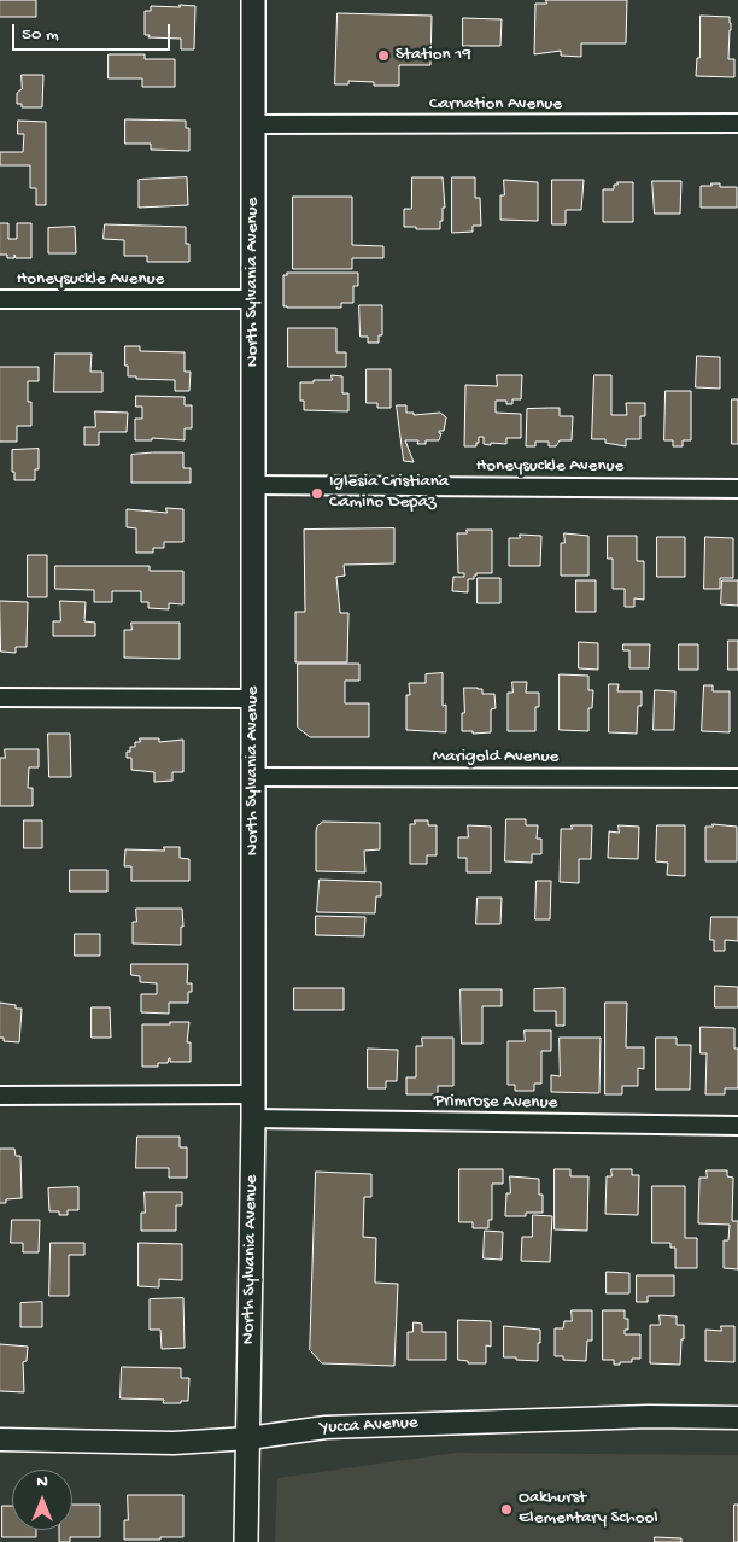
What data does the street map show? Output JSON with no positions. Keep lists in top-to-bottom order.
{
  "streets": {
    "main road": ["North Sylvania Avenue"],
    "street": [
      "Carnation Avenue",
      "Honeysuckle Avenue",
      "Marigold Avenue",
      "Primrose Avenue",
      "Yucca Avenue"
    ]
  },
  "crossings": [
    ["Carnation Avenue", "North Sylvania Avenue"],
    ["Honeysuckle Avenue", "North Sylvania Avenue"],
    ["North Sylvania Avenue", "Marigold Avenue"],
    ["North Sylvania Avenue", "Primrose Avenue"],
    ["North Sylvania Avenue", "Yucca Avenue"]
  ],
  "places": ["Station 19", "Iglesia Cristiana Camino Depaz", "Oakhurst Elementary School"],
  "scale_bar": "50 m",
  "north": "top"
}
